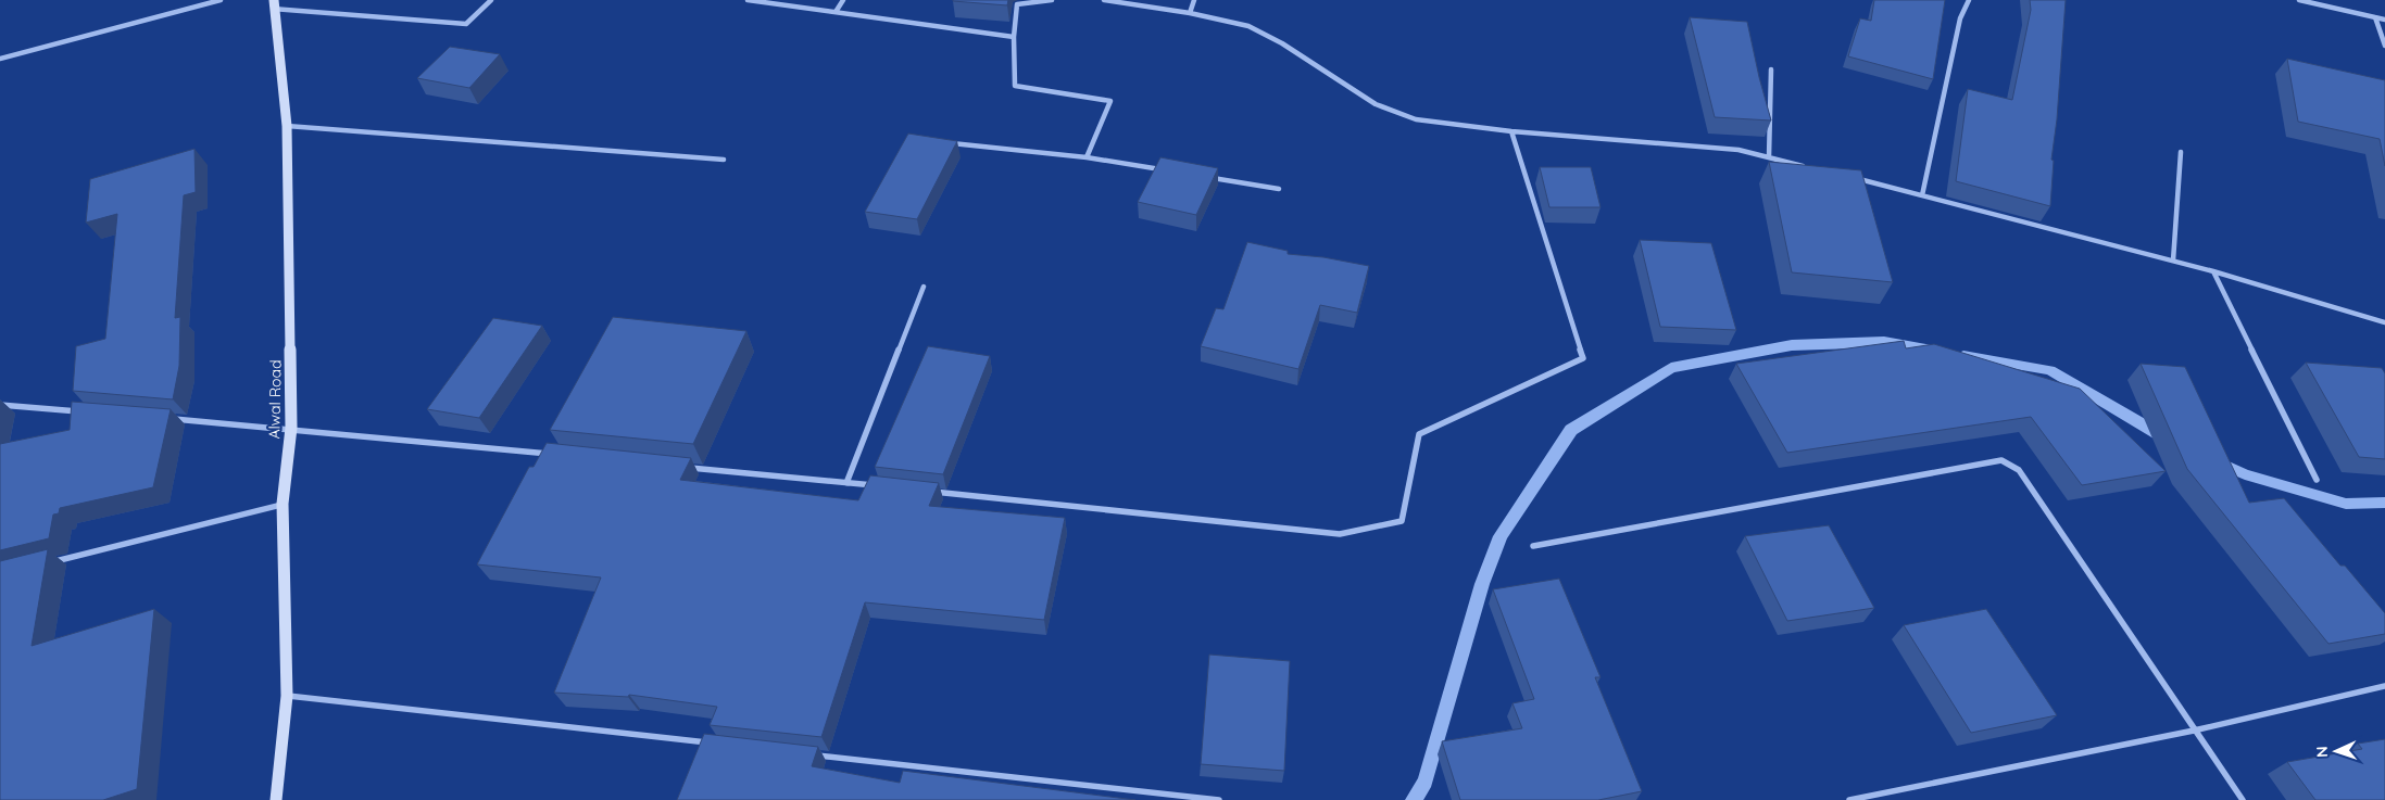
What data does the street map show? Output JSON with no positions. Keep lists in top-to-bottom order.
{
  "streets": {
    "main road": ["Alwal Road"]
  },
  "north": "left"
}
